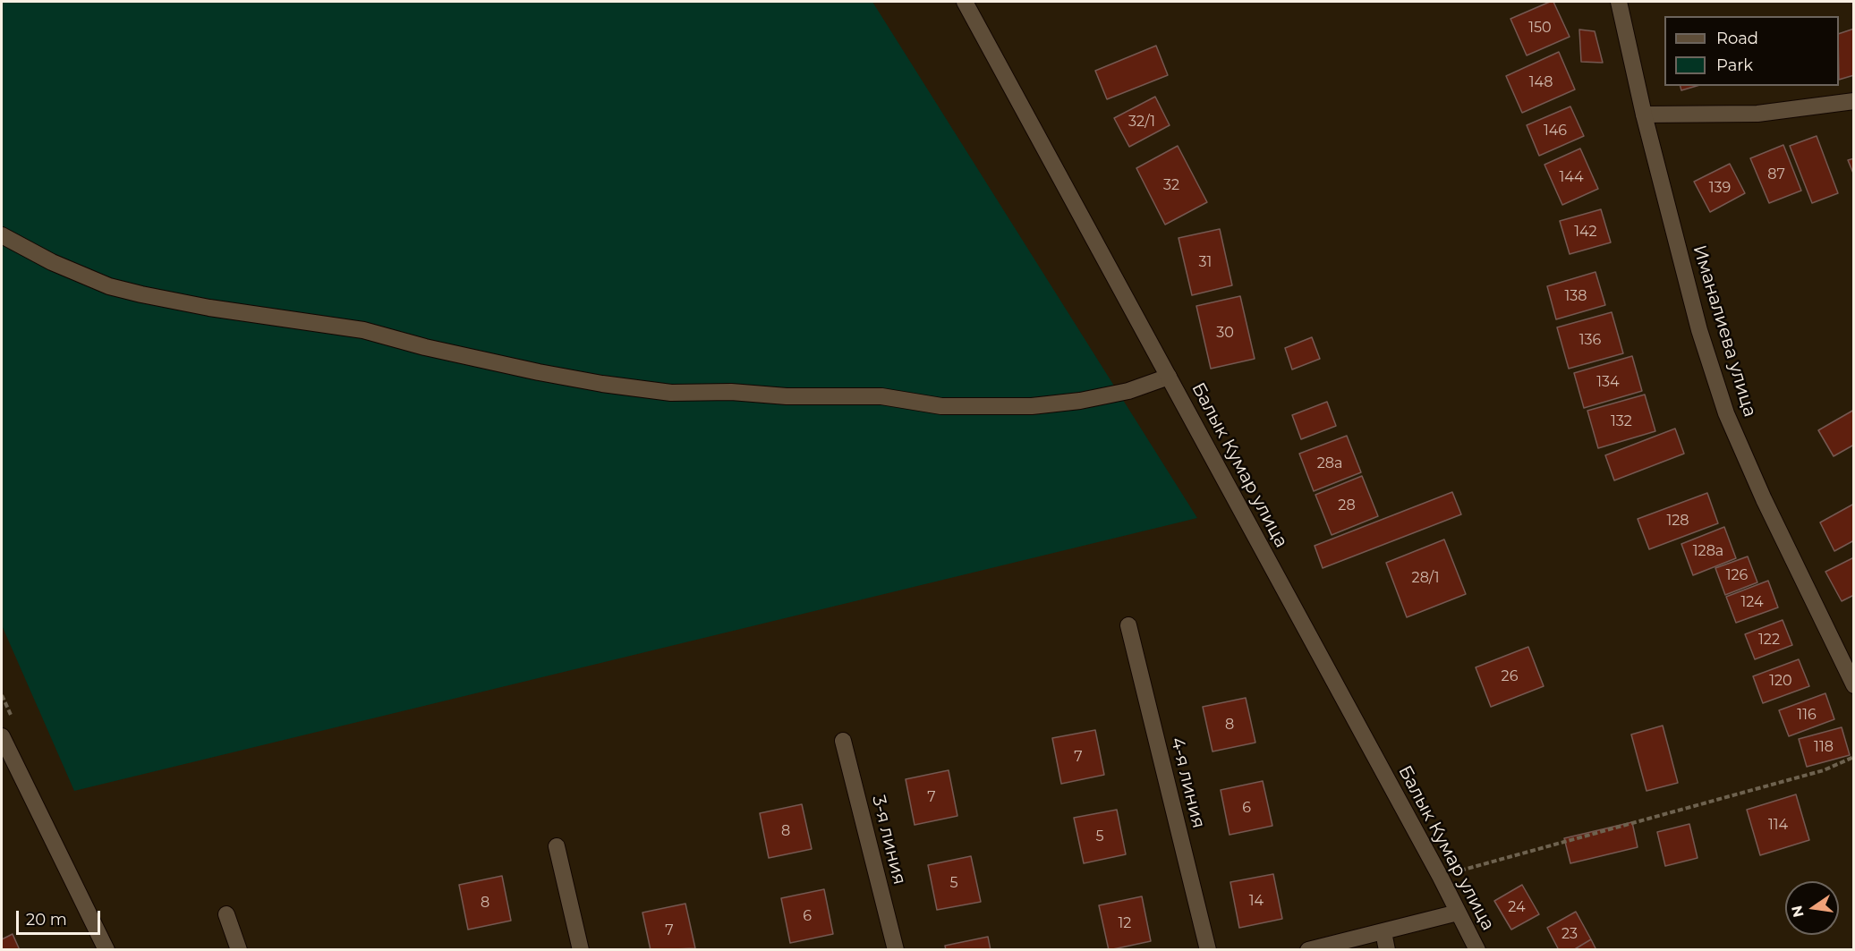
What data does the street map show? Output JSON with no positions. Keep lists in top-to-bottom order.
{
  "streets": {
    "street": [
      "Иманалиева улица",
      "Балык Кумар улица",
      "4-я линия",
      "3-я линия"
    ]
  },
  "house_numbers": [
    "150",
    "148",
    "32/1",
    "146",
    "87",
    "144",
    "32",
    "139",
    "142",
    "31",
    "138",
    "30",
    "136",
    "134",
    "132",
    "28а",
    "28",
    "128",
    "128а",
    "126",
    "28/1",
    "124",
    "122",
    "26",
    "120",
    "116",
    "8",
    "118",
    "7",
    "7",
    "6",
    "114",
    "8",
    "5",
    "5",
    "14",
    "8",
    "24",
    "6",
    "12",
    "7",
    "23"
  ],
  "legend": ["Road", "Park"],
  "scale_bar": "20 m",
  "north": "left"
}
